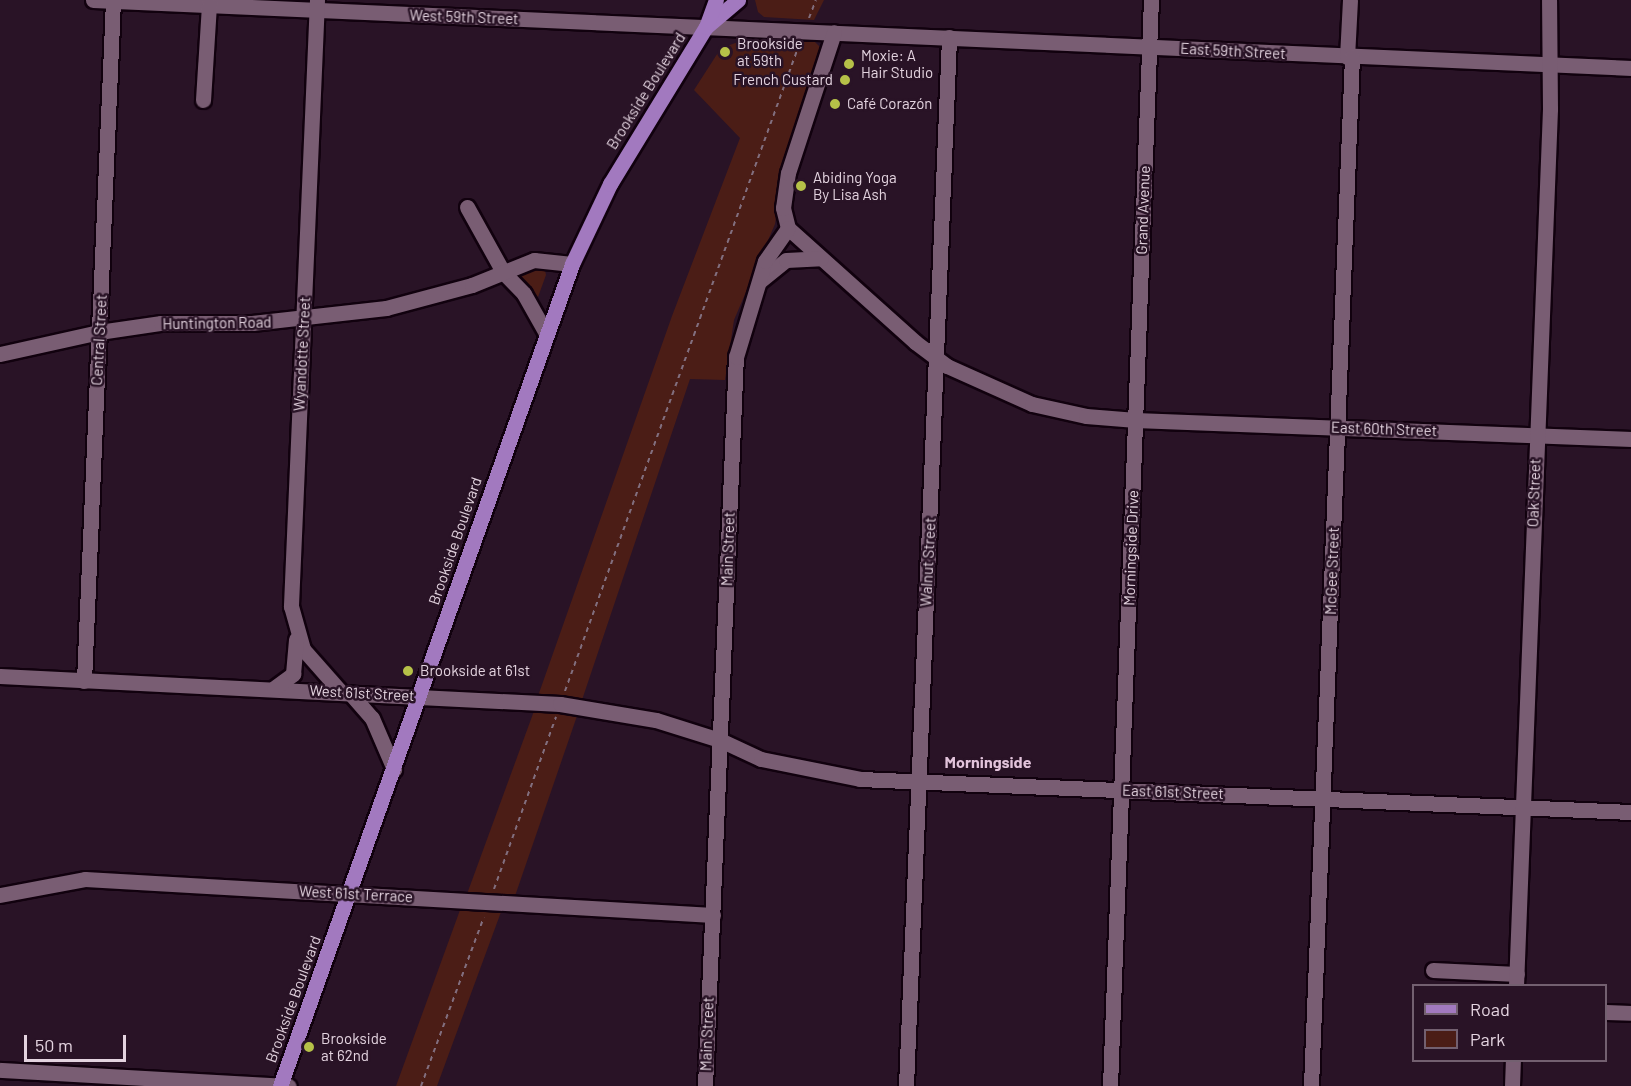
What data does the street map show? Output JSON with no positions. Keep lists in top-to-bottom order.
{
  "streets": {
    "main road": ["Brookside Boulevard"],
    "street": [
      "West 59th Street",
      "East 59th Street",
      "Grand Avenue",
      "Huntington Road",
      "Central Street",
      "Wyandotte Street",
      "East 60th Street",
      "Oak Street",
      "Morningside Drive",
      "Main Street",
      "Walnut Street",
      "McGee Street",
      "West 61st Street",
      "East 61st Street",
      "West 61st Terrace"
    ]
  },
  "crossings": [
    ["West 59th Street", "East 59th Street"],
    ["West 59th Street", "Brookside Boulevard"],
    ["West 59th Street", "Central Street"],
    ["West 59th Street", "Wyandotte Street"],
    ["East 59th Street", "Grand Avenue"],
    ["East 59th Street", "Oak Street"],
    ["East 59th Street", "Walnut Street"],
    ["East 59th Street", "McGee Street"],
    ["Brookside Boulevard", "Huntington Road"],
    ["Brookside Boulevard", "Wyandotte Street"],
    ["Brookside Boulevard", "West 61st Street"],
    ["Brookside Boulevard", "West 61st Terrace"],
    ["Grand Avenue", "East 60th Street"],
    ["Grand Avenue", "Morningside Drive"],
    ["Huntington Road", "Central Street"],
    ["Huntington Road", "Wyandotte Street"],
    ["Central Street", "West 61st Street"],
    ["Wyandotte Street", "West 61st Street"],
    ["East 60th Street", "Oak Street"],
    ["East 60th Street", "Morningside Drive"],
    ["East 60th Street", "McGee Street"],
    ["Oak Street", "East 61st Street"],
    ["Morningside Drive", "East 61st Street"],
    ["Main Street", "West 61st Street"],
    ["Main Street", "East 61st Street"],
    ["Main Street", "West 61st Terrace"],
    ["Walnut Street", "East 61st Street"],
    ["McGee Street", "East 61st Street"],
    ["West 61st Street", "East 61st Street"]
  ],
  "districts": ["Morningside"],
  "places": [
    "Brookside at 59th",
    "Moxie: A Hair Studio",
    "French Custard",
    "Café Corazón",
    "Abiding Yoga By Lisa Ash",
    "Brookside at 61st",
    "Brookside at 62nd"
  ],
  "legend": ["Road", "Park"],
  "scale_bar": "50 m"
}
